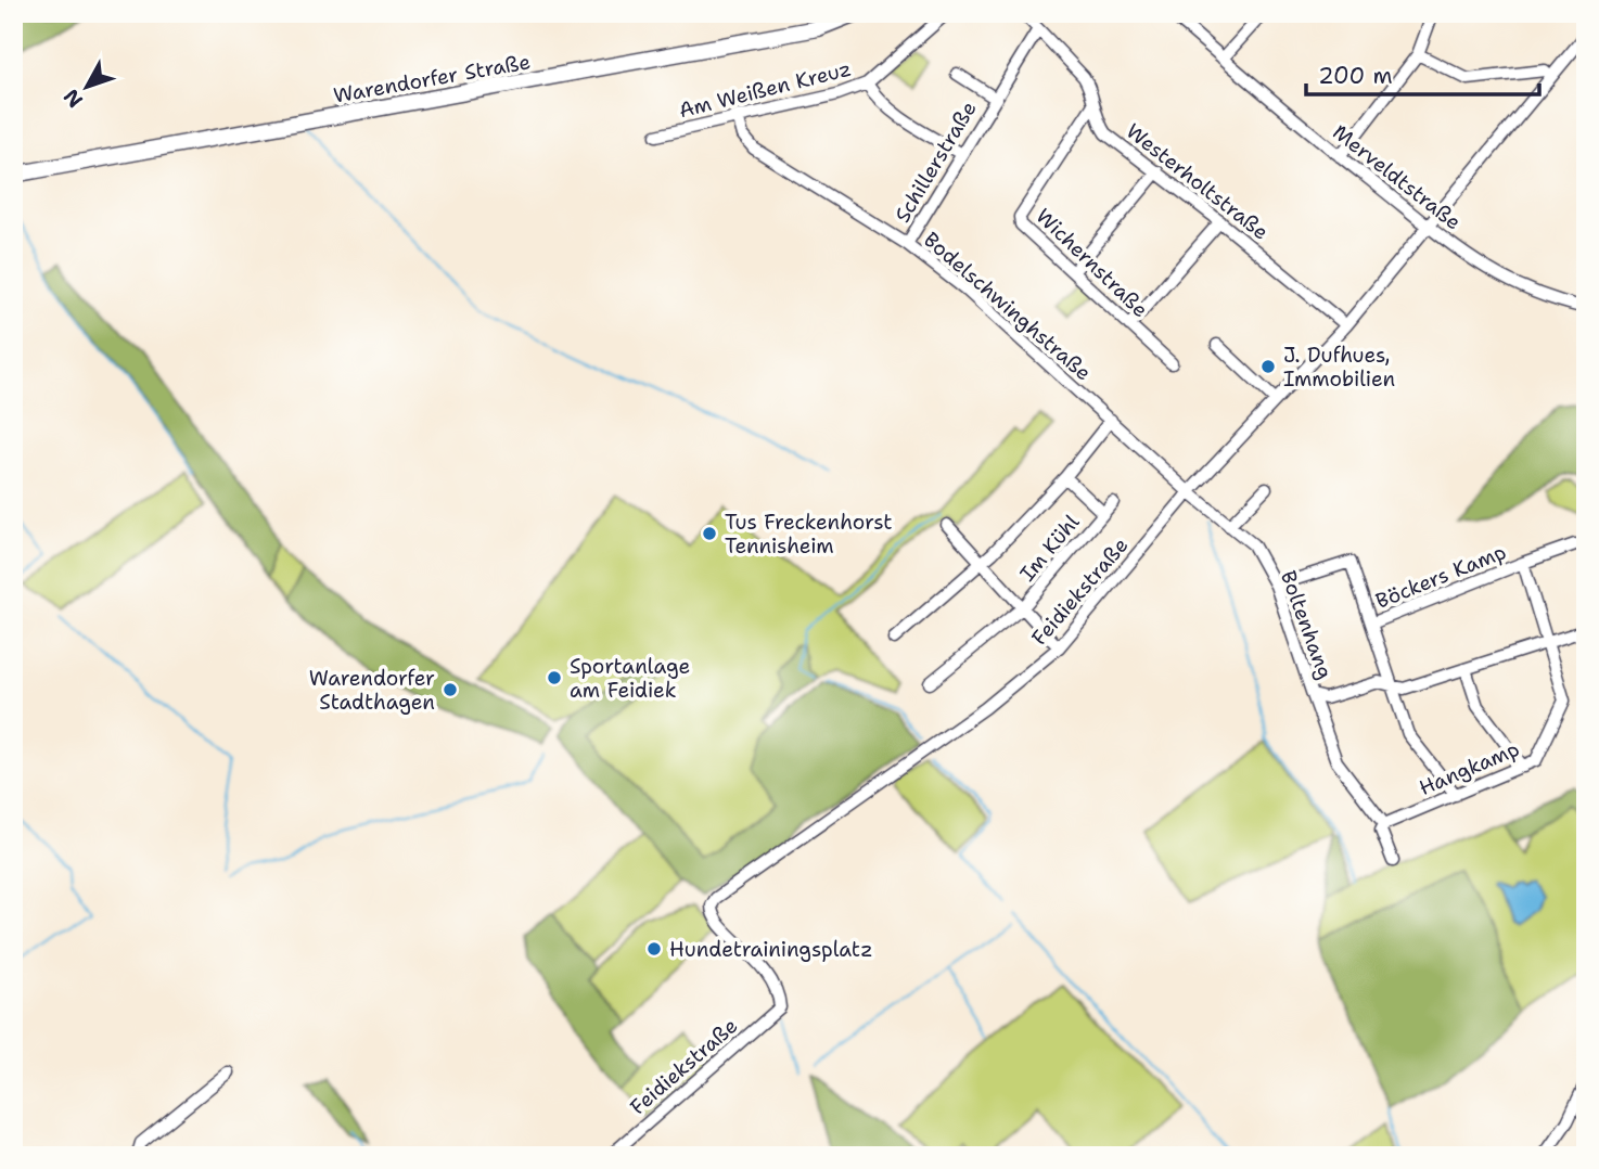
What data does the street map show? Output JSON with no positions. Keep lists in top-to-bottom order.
{
  "streets": {
    "main road": ["Warendorfer Straße"],
    "street": [
      "Am Weißen Kreuz",
      "Schillerstraße",
      "Merveldtstraße",
      "Westerholtstraße",
      "Wichernstraße",
      "Bodelschwinghstraße",
      "Im Kühl",
      "Böckers Kamp",
      "Feidiekstraße",
      "Boltenhang",
      "Hangkamp"
    ]
  },
  "crossings": [
    ["Am Weißen Kreuz", "Bodelschwinghstraße"],
    ["Schillerstraße", "Westerholtstraße"],
    ["Schillerstraße", "Bodelschwinghstraße"],
    ["Merveldtstraße", "Feidiekstraße"],
    ["Westerholtstraße", "Wichernstraße"],
    ["Westerholtstraße", "Feidiekstraße"],
    ["Bodelschwinghstraße", "Im Kühl"],
    ["Bodelschwinghstraße", "Feidiekstraße"],
    ["Bodelschwinghstraße", "Boltenhang"],
    ["Im Kühl", "Feidiekstraße"],
    ["Böckers Kamp", "Boltenhang"],
    ["Böckers Kamp", "Hangkamp"],
    ["Feidiekstraße", "Boltenhang"],
    ["Boltenhang", "Hangkamp"]
  ],
  "places": [
    "J. Dufhues, Immobilien",
    "Tus Freckenhorst Tennisheim",
    "Sportanlage am Feidiek",
    "Warendorfer Stadthagen",
    "Hundetrainingsplatz"
  ],
  "scale_bar": "200 m",
  "north": "bottom left"
}
